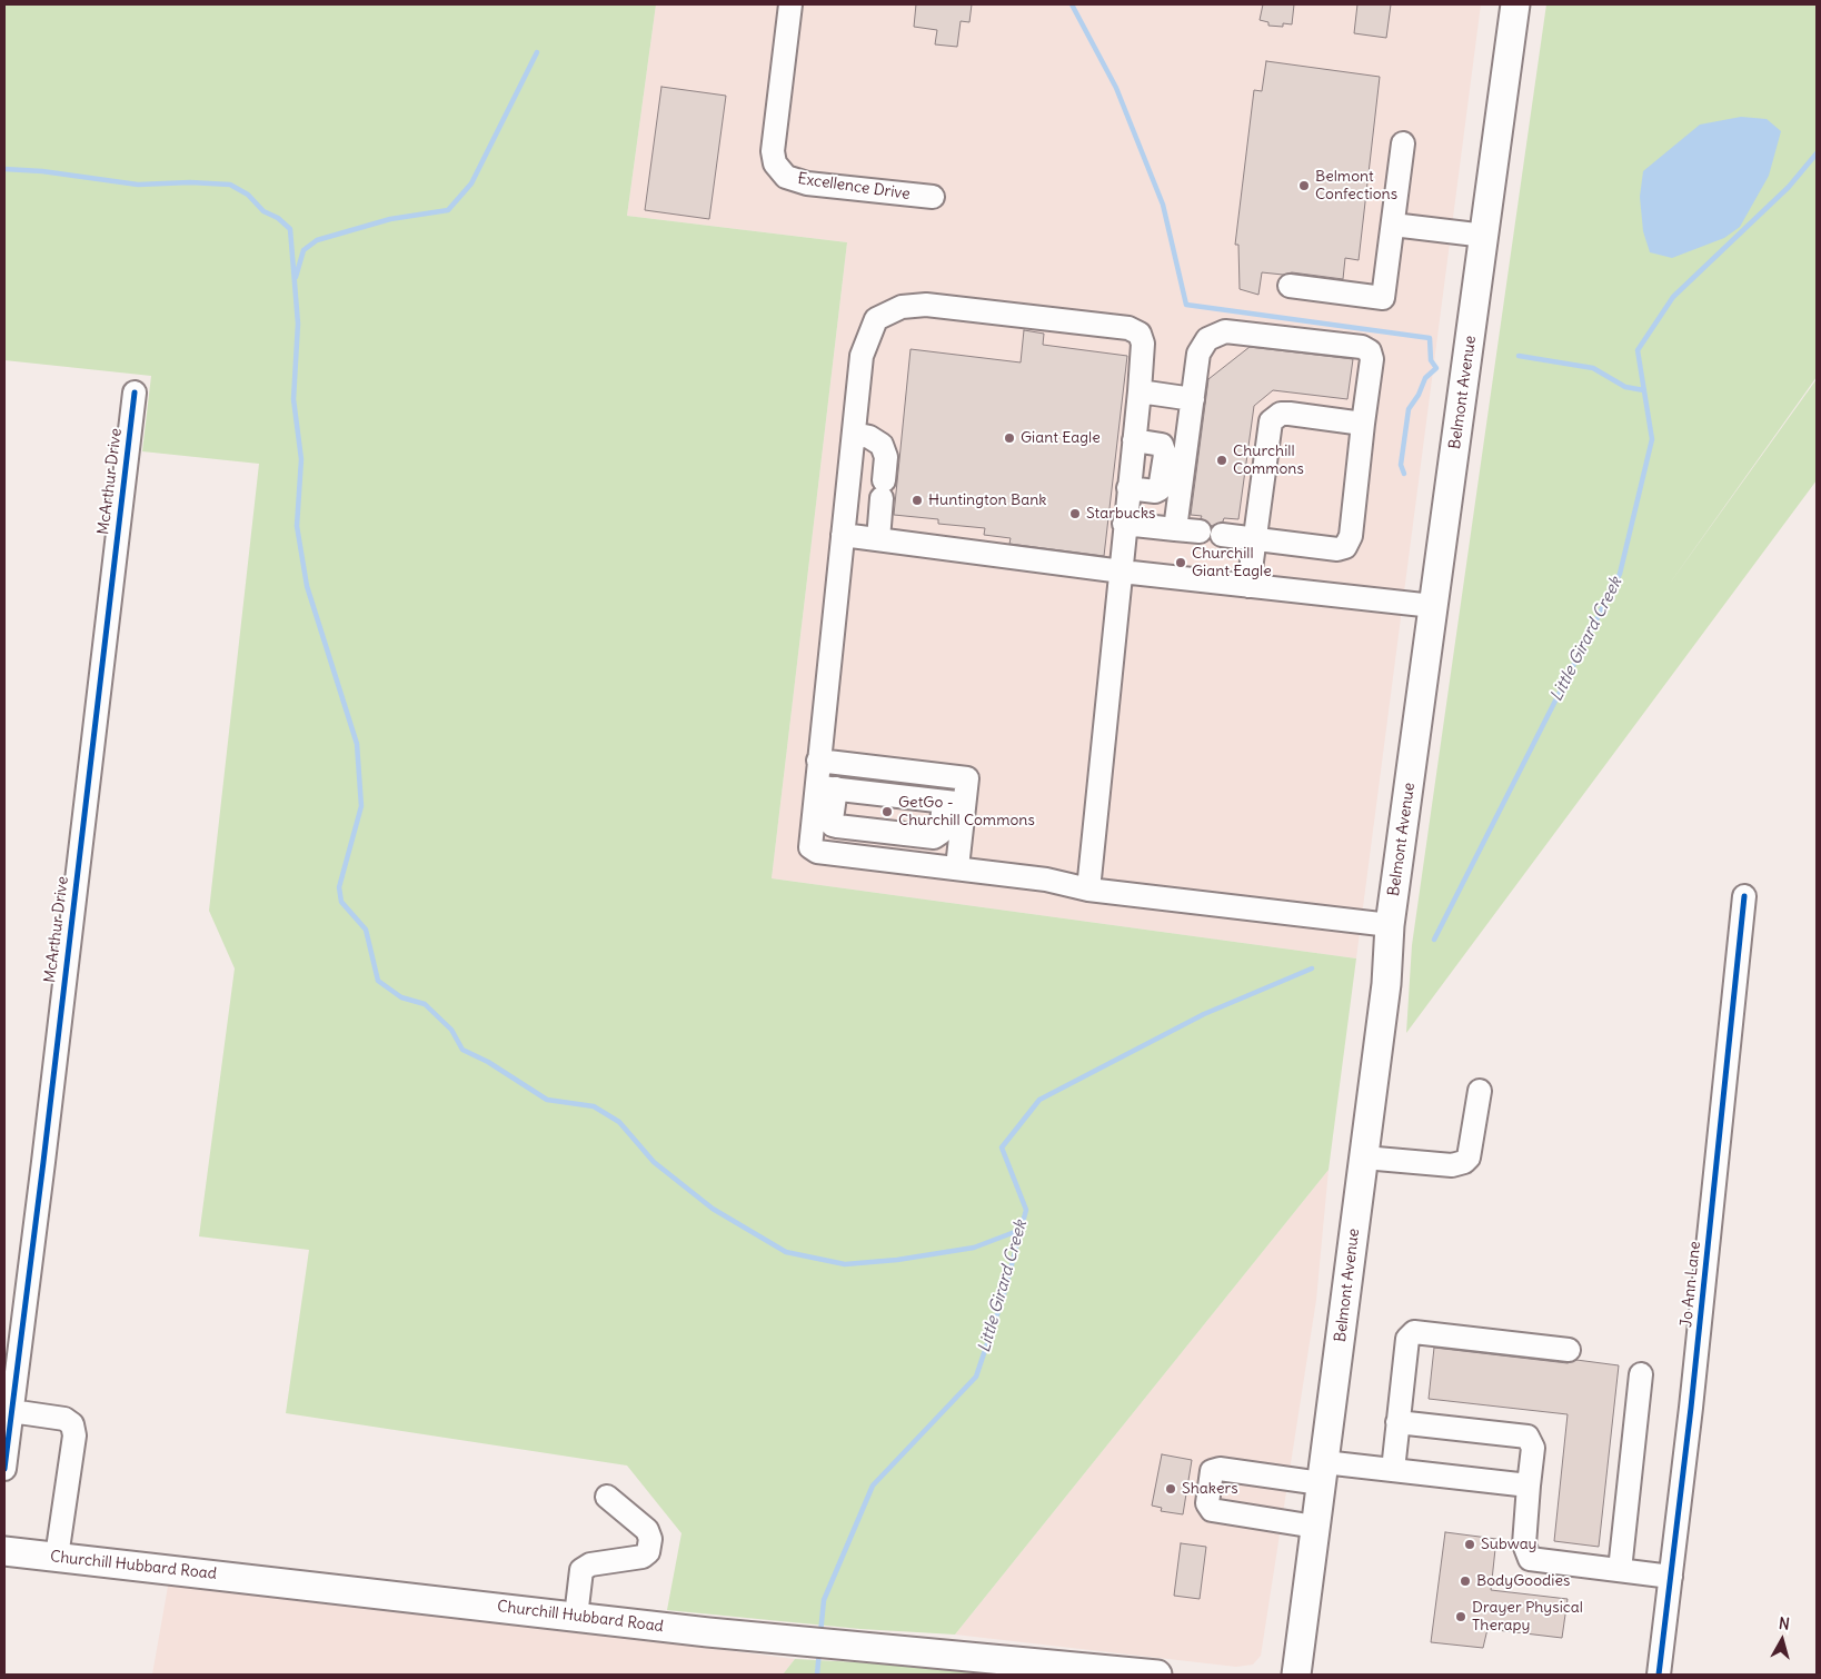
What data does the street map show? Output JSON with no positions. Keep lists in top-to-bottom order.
{
  "streets": {
    "main road": ["Belmont Avenue", "Churchill Hubbard Road"],
    "street": ["Excellence Drive", "McArthur Drive", "Jo Ann Lane"]
  },
  "water": ["Little Girard Creek"],
  "places": [
    "Belmont Confections",
    "Giant Eagle",
    "Churchill Commons",
    "Huntington Bank",
    "Starbucks",
    "Churchill Giant Eagle",
    "GetGo - Churchill Commons",
    "Shakers",
    "Subway",
    "BodyGoodies",
    "Drayer Physical Therapy"
  ],
  "north": "top"
}
